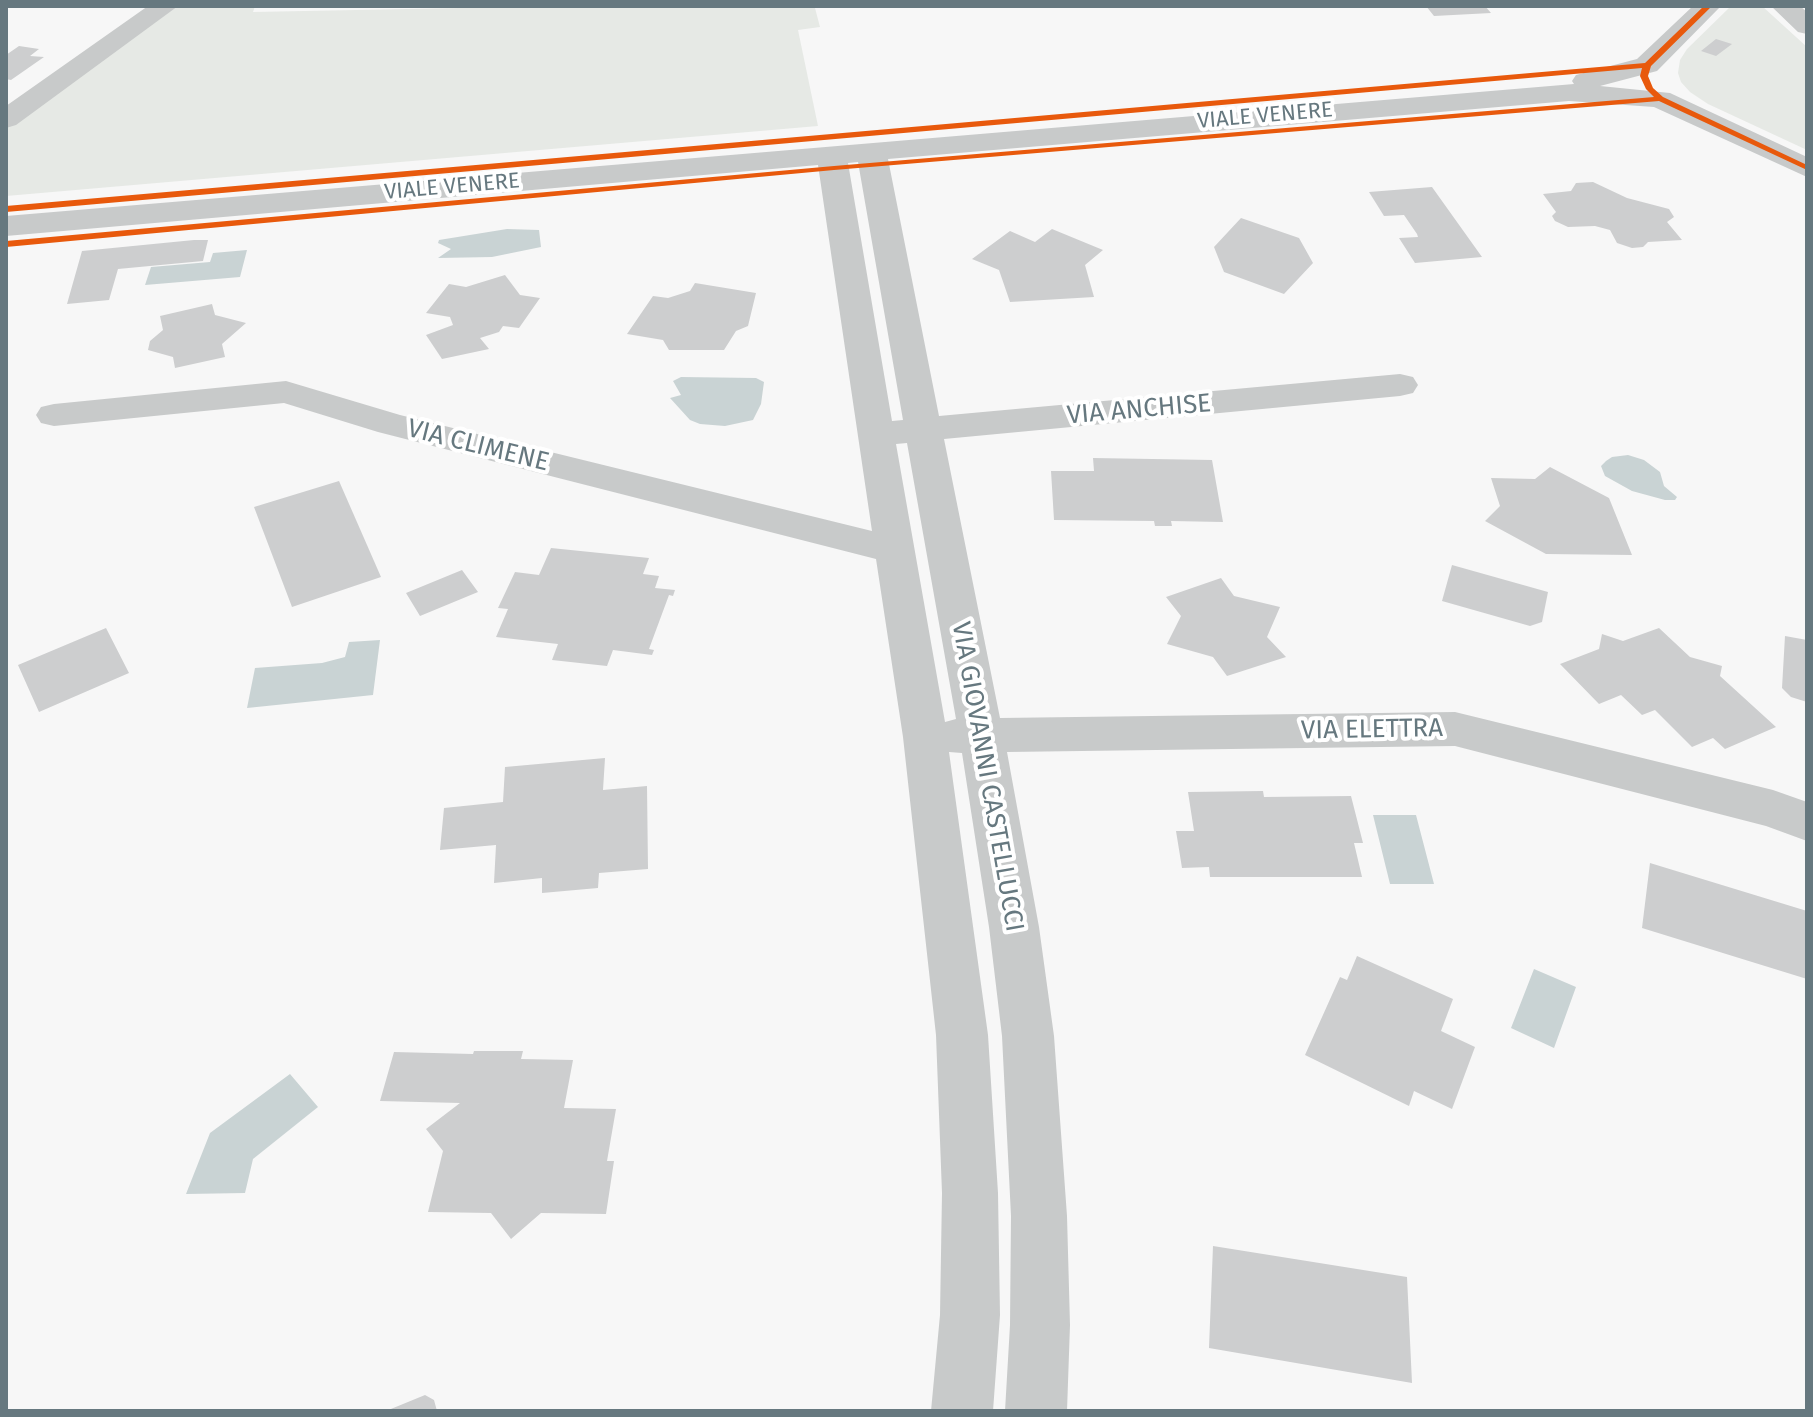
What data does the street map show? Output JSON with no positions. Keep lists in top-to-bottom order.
{
  "streets": {
    "street": [
      "VIALE VENERE",
      "VIA ANCHISE",
      "VIA CLIMENE",
      "VIA ELETTRA",
      "VIA GIOVANNI CASTELLUCCI"
    ]
  },
  "crossings": [
    ["VIALE VENERE", "VIA GIOVANNI CASTELLUCCI"],
    ["VIA ANCHISE", "VIA GIOVANNI CASTELLUCCI"],
    ["VIA CLIMENE", "VIA GIOVANNI CASTELLUCCI"],
    ["VIA ELETTRA", "VIA GIOVANNI CASTELLUCCI"]
  ]
}
